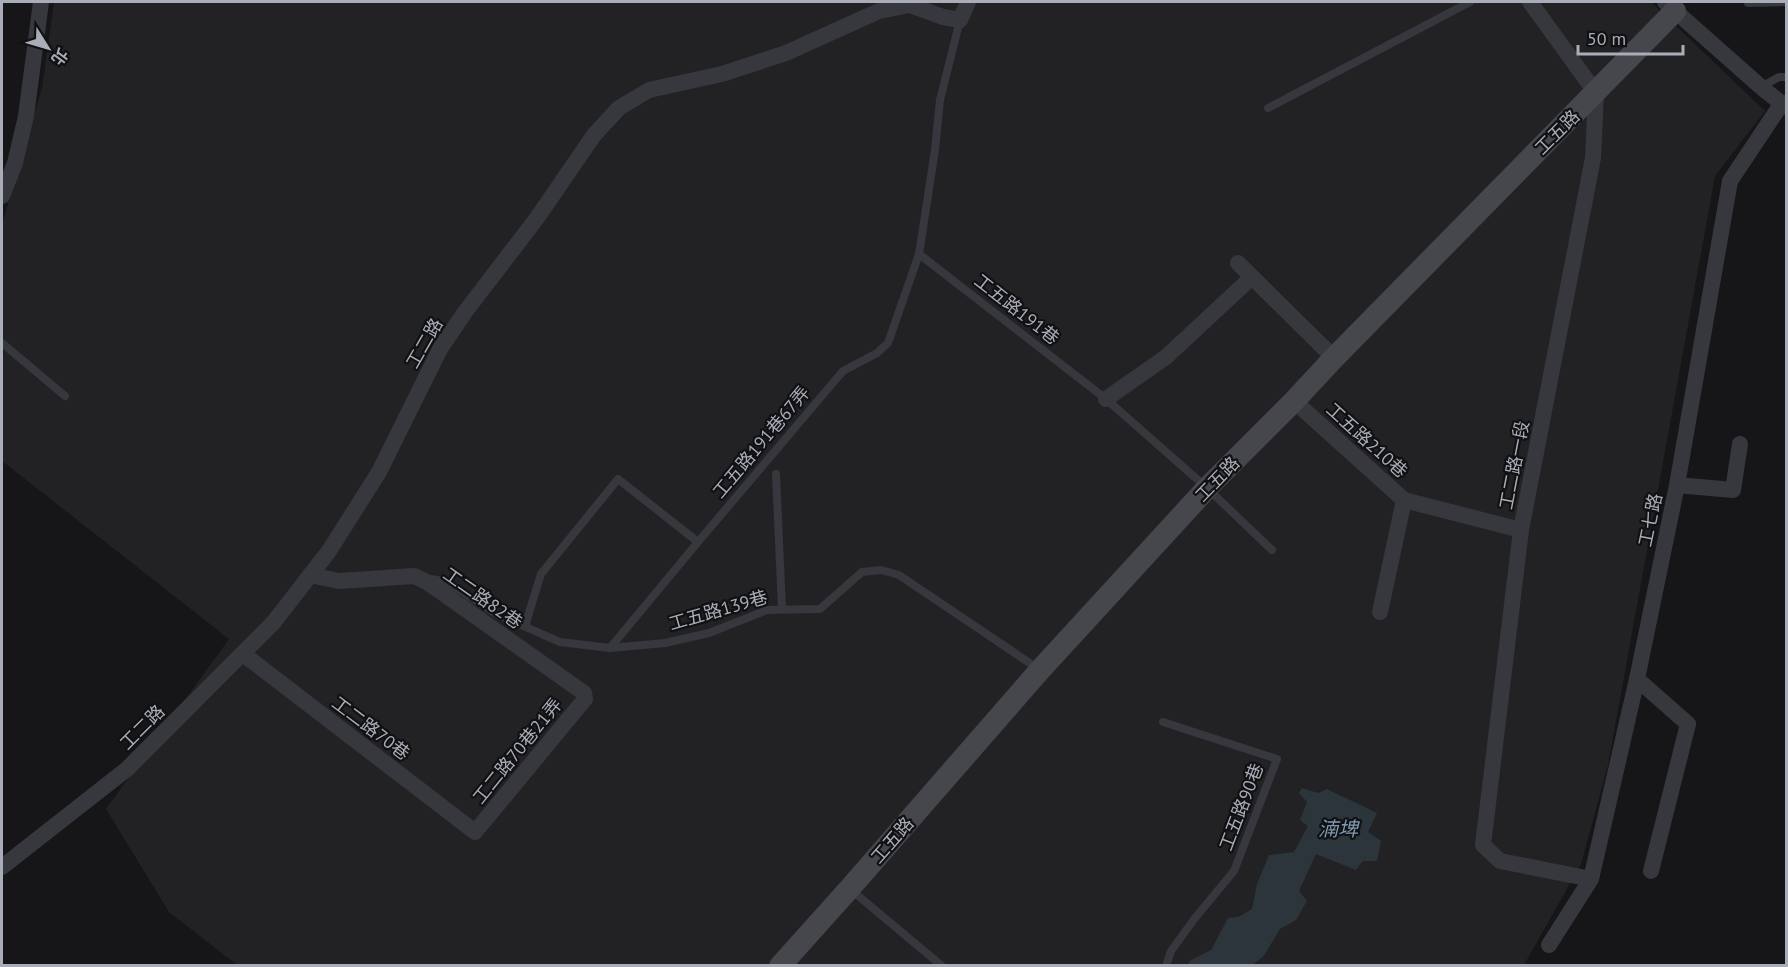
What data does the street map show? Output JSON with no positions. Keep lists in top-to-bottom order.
{
  "streets": {
    "street": [
      "工五路",
      "工二路",
      "工五路210巷",
      "工二路一段",
      "工七路",
      "工二路82巷",
      "工二路70巷",
      "工二路70巷21弄"
    ],
    "lane": [
      "工五路191巷",
      "工五路191巷67弄",
      "工五路139巷",
      "工五路90巷"
    ]
  },
  "crossings": [
    ["工五路", "工五路191巷"],
    ["工五路", "工五路210巷"],
    ["工五路", "工二路一段"],
    ["工五路", "工五路139巷"],
    ["工五路191巷", "工五路191巷67弄"],
    ["工二路", "工二路82巷"],
    ["工二路", "工二路70巷"],
    ["工五路210巷", "工二路一段"],
    ["工五路191巷67弄", "工五路139巷"],
    ["工二路一段", "工七路"],
    ["工二路82巷", "工五路139巷"],
    ["工二路82巷", "工二路70巷21弄"],
    ["工二路70巷", "工二路70巷21弄"]
  ],
  "water": ["湳埤"],
  "scale_bar": "50 m",
  "north": "bottom right"
}
